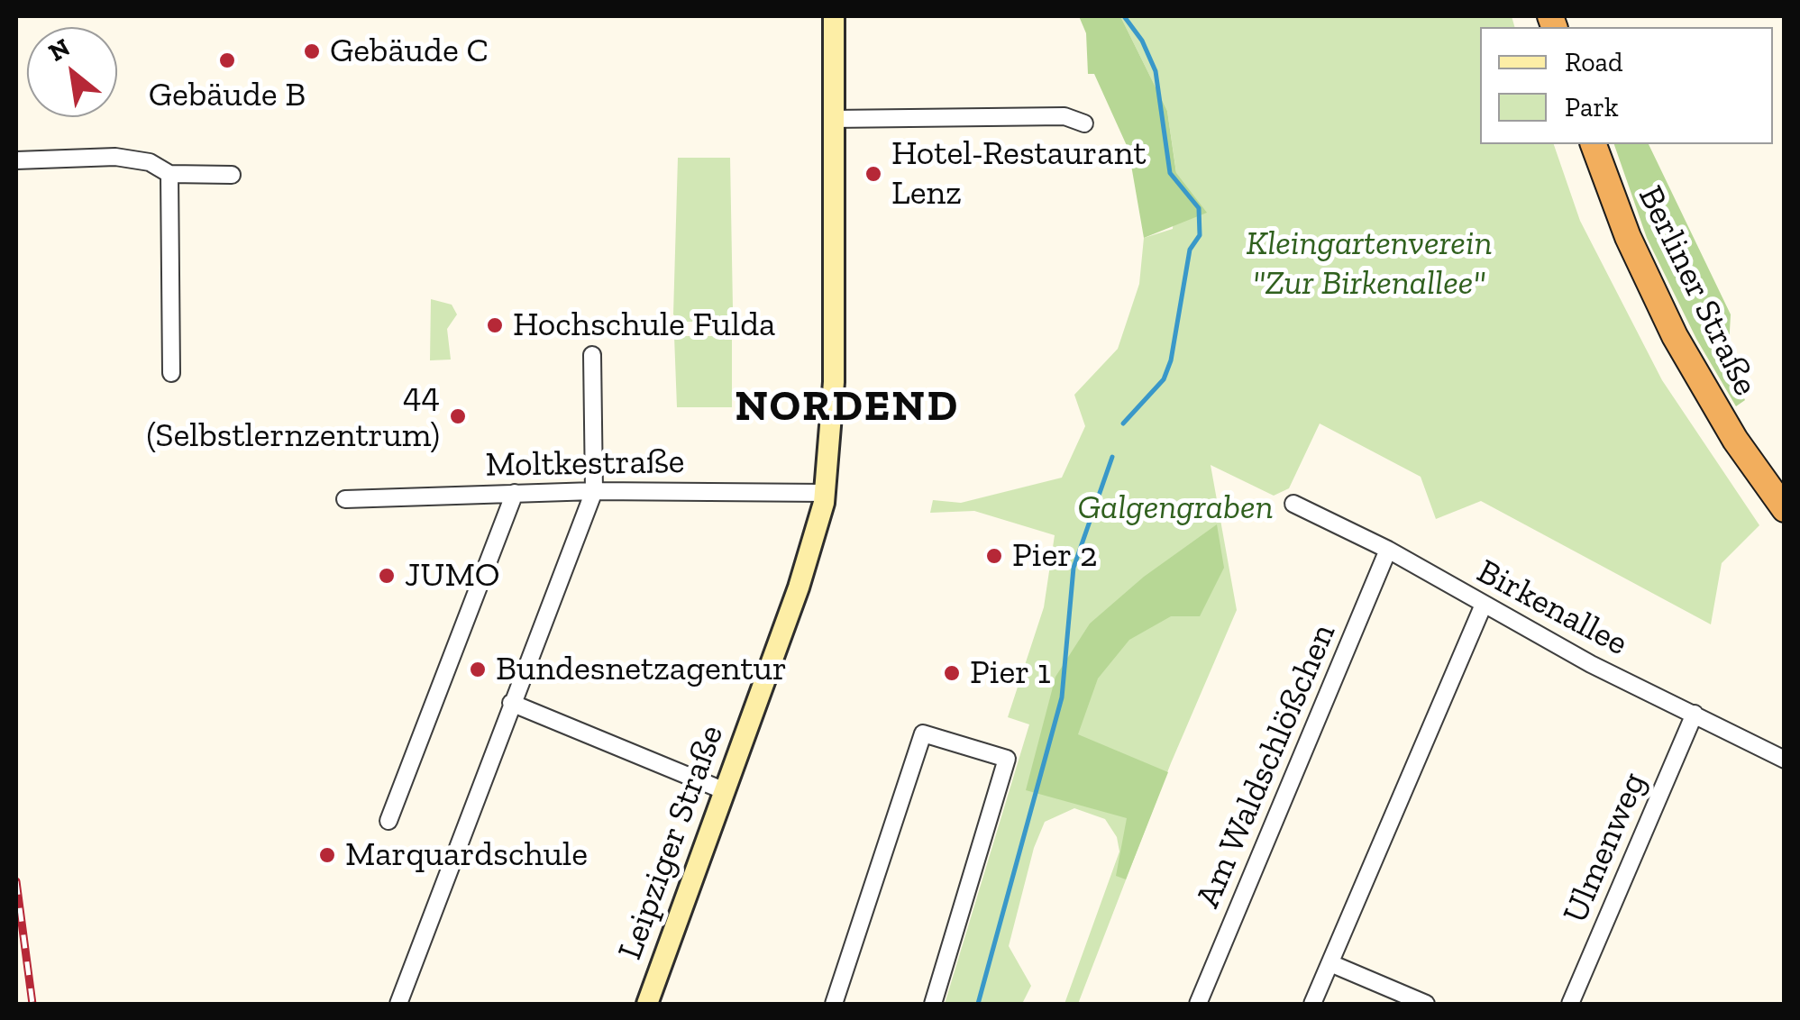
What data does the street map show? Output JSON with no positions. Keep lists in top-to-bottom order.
{
  "streets": {
    "highway": ["Berliner Straße"],
    "main road": ["Leipziger Straße"],
    "street": [
      "Moltkestraße",
      "Birkenallee",
      "Am Waldschlößchen",
      "Ulmenweg"
    ]
  },
  "crossings": [
    ["Moltkestraße", "Leipziger Straße"],
    ["Birkenallee", "Am Waldschlößchen"],
    ["Birkenallee", "Ulmenweg"]
  ],
  "districts": ["NORDEND"],
  "parks": ["Kleingartenverein \"Zur Birkenallee\"", "Galgengraben"],
  "places": [
    "Gebäude C",
    "Gebäude B",
    "Hotel-Restaurant Lenz",
    "Hochschule Fulda",
    "44 (Selbstlernzentrum)",
    "Pier 2",
    "JUMO",
    "Bundesnetzagentur",
    "Pier 1",
    "Marquardschule"
  ],
  "legend": ["Road", "Park"],
  "north": "top left"
}
